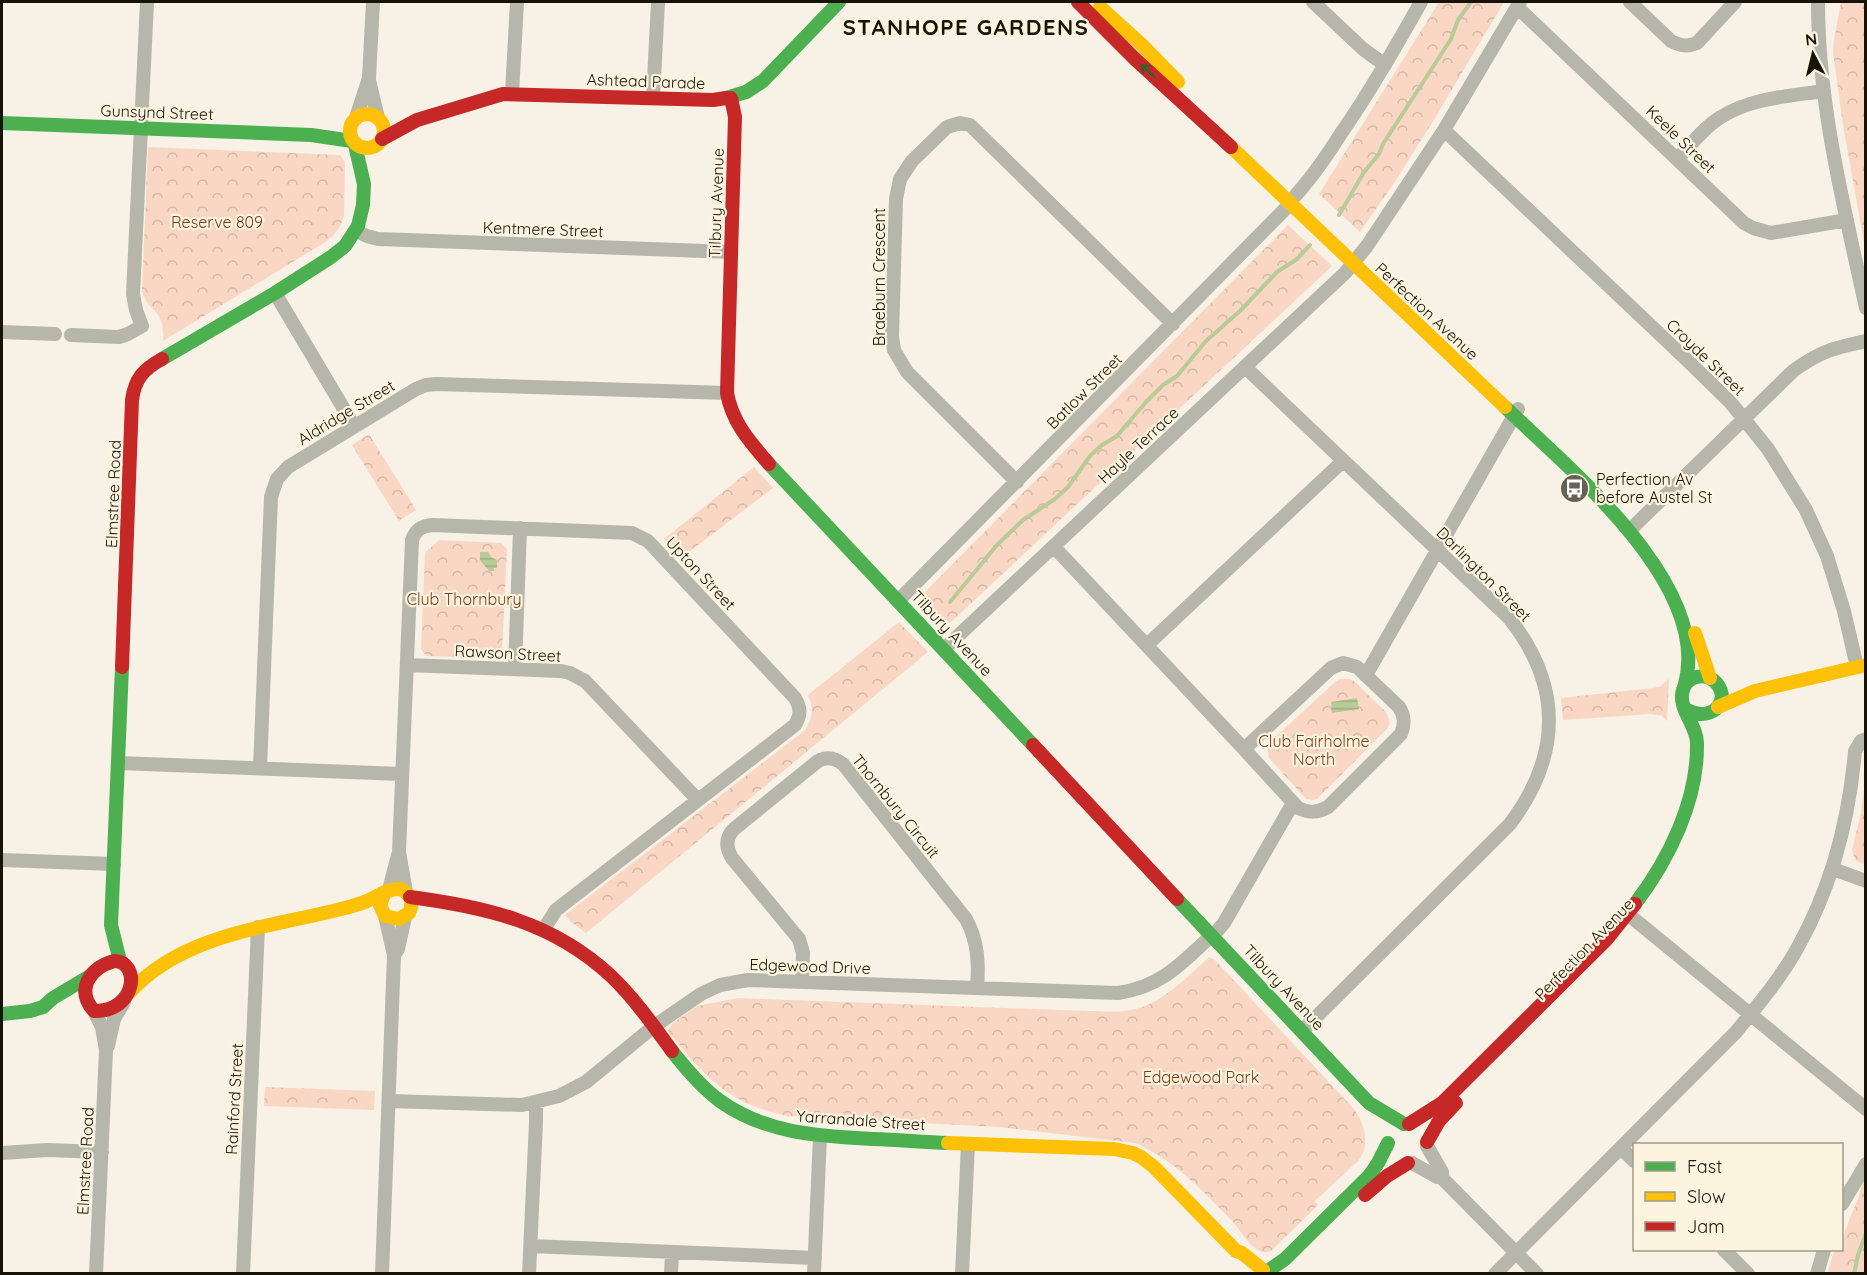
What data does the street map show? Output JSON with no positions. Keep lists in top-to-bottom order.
{
  "streets": {
    "street": [
      "Ashtead Parade",
      "Gunsynd Street",
      "Keele Street",
      "Tilbury Avenue",
      "Kentmere Street",
      "Braeburn Crescent",
      "Perfection Avenue",
      "Croyde Street",
      "Batlow Street",
      "Aldridge Street",
      "Hayle Terrace",
      "Elmstree Road",
      "Upton Street",
      "Darlington Street",
      "Rawson Street",
      "Thornbury Circuit",
      "Edgewood Drive",
      "Rainford Street",
      "Yarrandale Street"
    ]
  },
  "crossings": [
    ["Ashtead Parade", "Gunsynd Street"],
    ["Ashtead Parade", "Tilbury Avenue"],
    ["Ashtead Parade", "Elmstree Road"],
    ["Gunsynd Street", "Elmstree Road"],
    ["Keele Street", "Hayle Terrace"],
    ["Tilbury Avenue", "Kentmere Street"],
    ["Tilbury Avenue", "Perfection Avenue"],
    ["Tilbury Avenue", "Batlow Street"],
    ["Tilbury Avenue", "Aldridge Street"],
    ["Tilbury Avenue", "Hayle Terrace"],
    ["Tilbury Avenue", "Darlington Street"],
    ["Tilbury Avenue", "Edgewood Drive"],
    ["Kentmere Street", "Elmstree Road"],
    ["Braeburn Crescent", "Batlow Street"],
    ["Perfection Avenue", "Batlow Street"],
    ["Perfection Avenue", "Hayle Terrace"],
    ["Croyde Street", "Hayle Terrace"],
    ["Hayle Terrace", "Darlington Street"],
    ["Upton Street", "Rawson Street"],
    ["Upton Street", "Yarrandale Street"],
    ["Thornbury Circuit", "Edgewood Drive"],
    ["Edgewood Drive", "Yarrandale Street"]
  ],
  "districts": ["STANHOPE GARDENS"],
  "parks": [
    "Reserve 809",
    "Club Thornbury",
    "Club Fairholme North",
    "Edgewood Park"
  ],
  "places": {
    "bus stop": ["Perfection Av before Austel St"]
  },
  "legend": ["Fast", "Slow", "Jam"],
  "north": "top"
}
